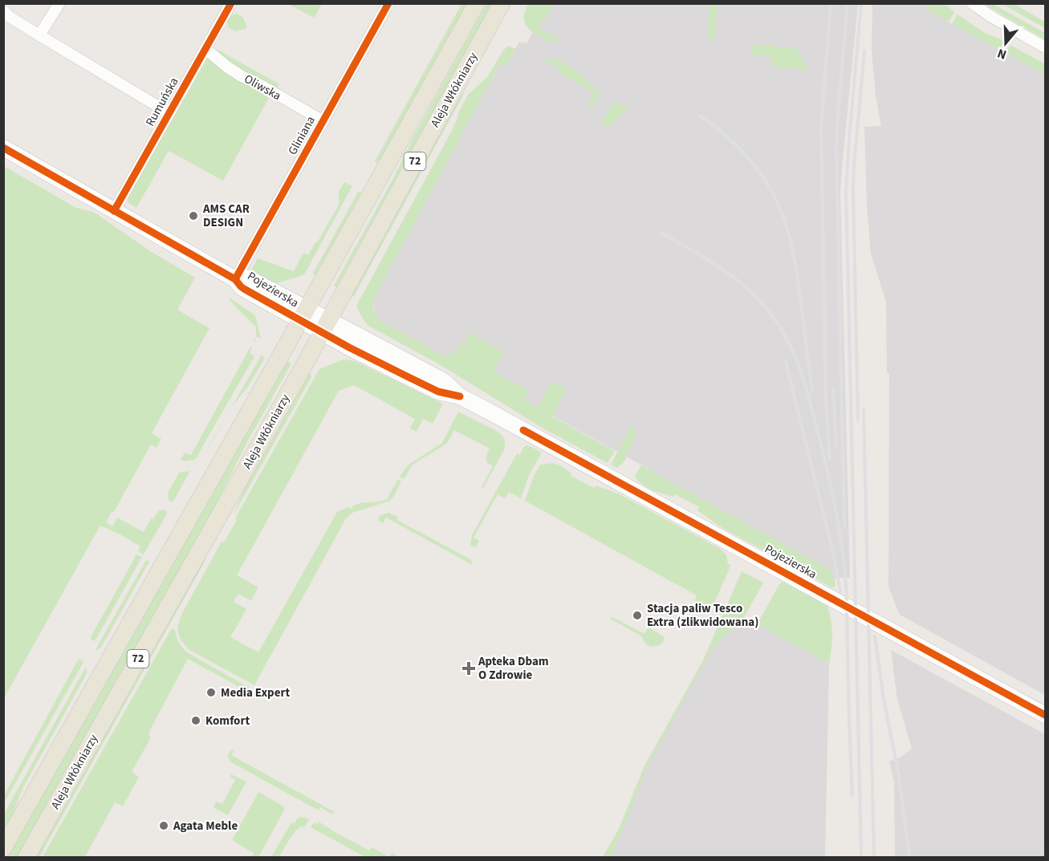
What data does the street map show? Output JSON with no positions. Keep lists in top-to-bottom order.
{
  "streets": {
    "main road": ["Aleja Włókniarzy", "72"],
    "street": [
      "Oliwska",
      "Rumuńska",
      "Gliniana",
      "Pojezierska"
    ]
  },
  "crossings": [
    ["Oliwska", "Rumuńska"],
    ["Oliwska", "Gliniana"],
    ["Aleja Włókniarzy", "Pojezierska"],
    ["Rumuńska", "Pojezierska"],
    ["Gliniana", "Pojezierska"]
  ],
  "places": {
    "other": [
      "AMS CAR DESIGN",
      "Stacja paliw Tesco Extra (zlikwidowana)",
      "Media Expert",
      "Komfort",
      "Agata Meble"
    ],
    "health": ["Apteka Dbam O Zdrowie"]
  },
  "north": "bottom"
}
